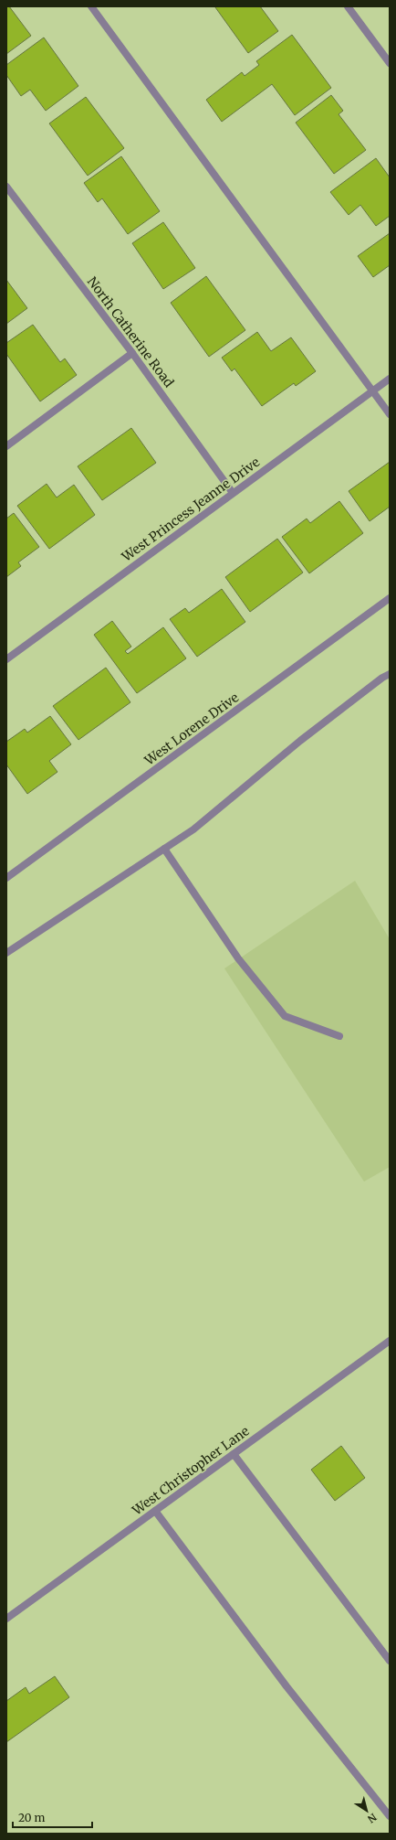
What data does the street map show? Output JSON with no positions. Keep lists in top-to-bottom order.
{
  "streets": {
    "street": [
      "North Catherine Road",
      "West Princess Jeanne Drive",
      "West Lorene Drive",
      "West Christopher Lane"
    ]
  },
  "crossings": [
    ["North Catherine Road", "West Princess Jeanne Drive"]
  ],
  "scale_bar": "20 m",
  "north": "bottom right"
}
